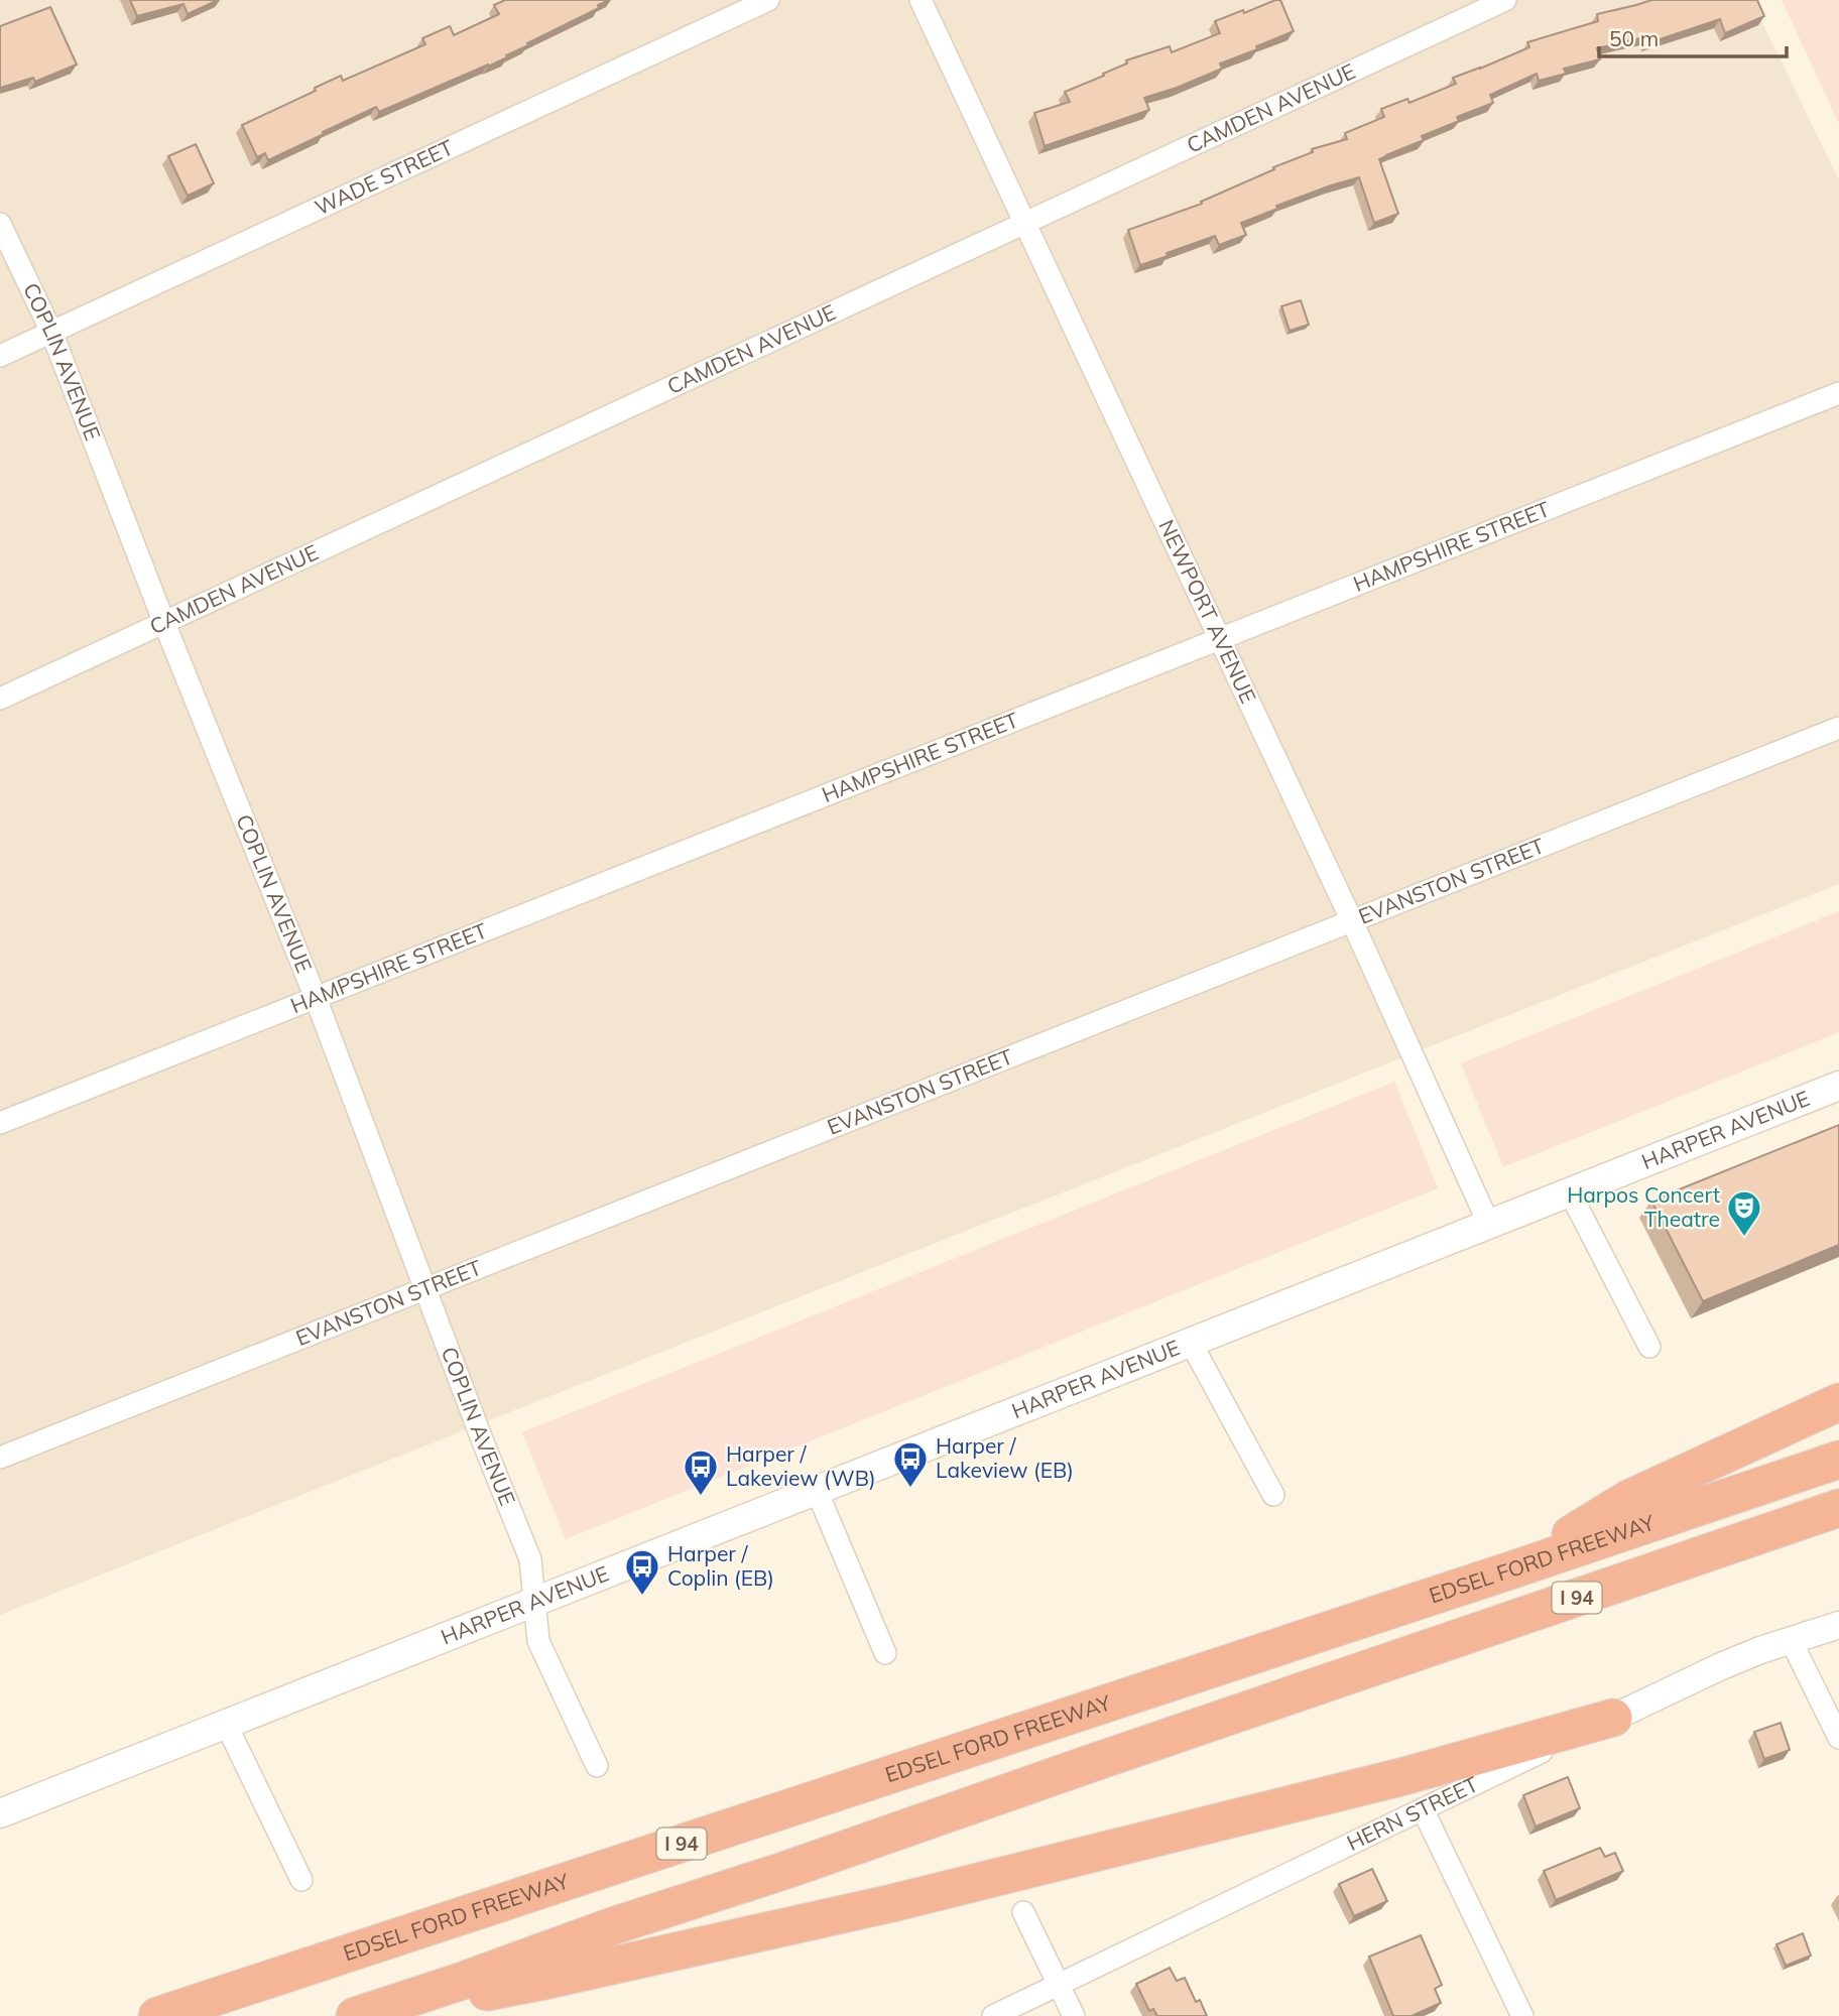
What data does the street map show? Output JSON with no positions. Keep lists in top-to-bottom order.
{
  "streets": {
    "highway": ["EDSEL FORD FREEWAY", "I 94"],
    "main road": ["HARPER AVENUE"],
    "street": [
      "CAMDEN AVENUE",
      "WADE STREET",
      "COPLIN AVENUE",
      "HAMPSHIRE STREET",
      "NEWPORT AVENUE",
      "EVANSTON STREET",
      "HERN STREET"
    ]
  },
  "crossings": [
    ["CAMDEN AVENUE", "COPLIN AVENUE"],
    ["CAMDEN AVENUE", "NEWPORT AVENUE"],
    ["WADE STREET", "COPLIN AVENUE"],
    ["COPLIN AVENUE", "HAMPSHIRE STREET"],
    ["COPLIN AVENUE", "EVANSTON STREET"],
    ["COPLIN AVENUE", "HARPER AVENUE"],
    ["HAMPSHIRE STREET", "NEWPORT AVENUE"],
    ["NEWPORT AVENUE", "EVANSTON STREET"],
    ["NEWPORT AVENUE", "HARPER AVENUE"]
  ],
  "places": {
    "theatre": ["Harpos Concert Theatre"],
    "bus stop": ["Harper / Lakeview (EB)", "Harper / Lakeview (WB)", "Harper / Coplin (EB)"]
  },
  "scale_bar": "50 m"
}
